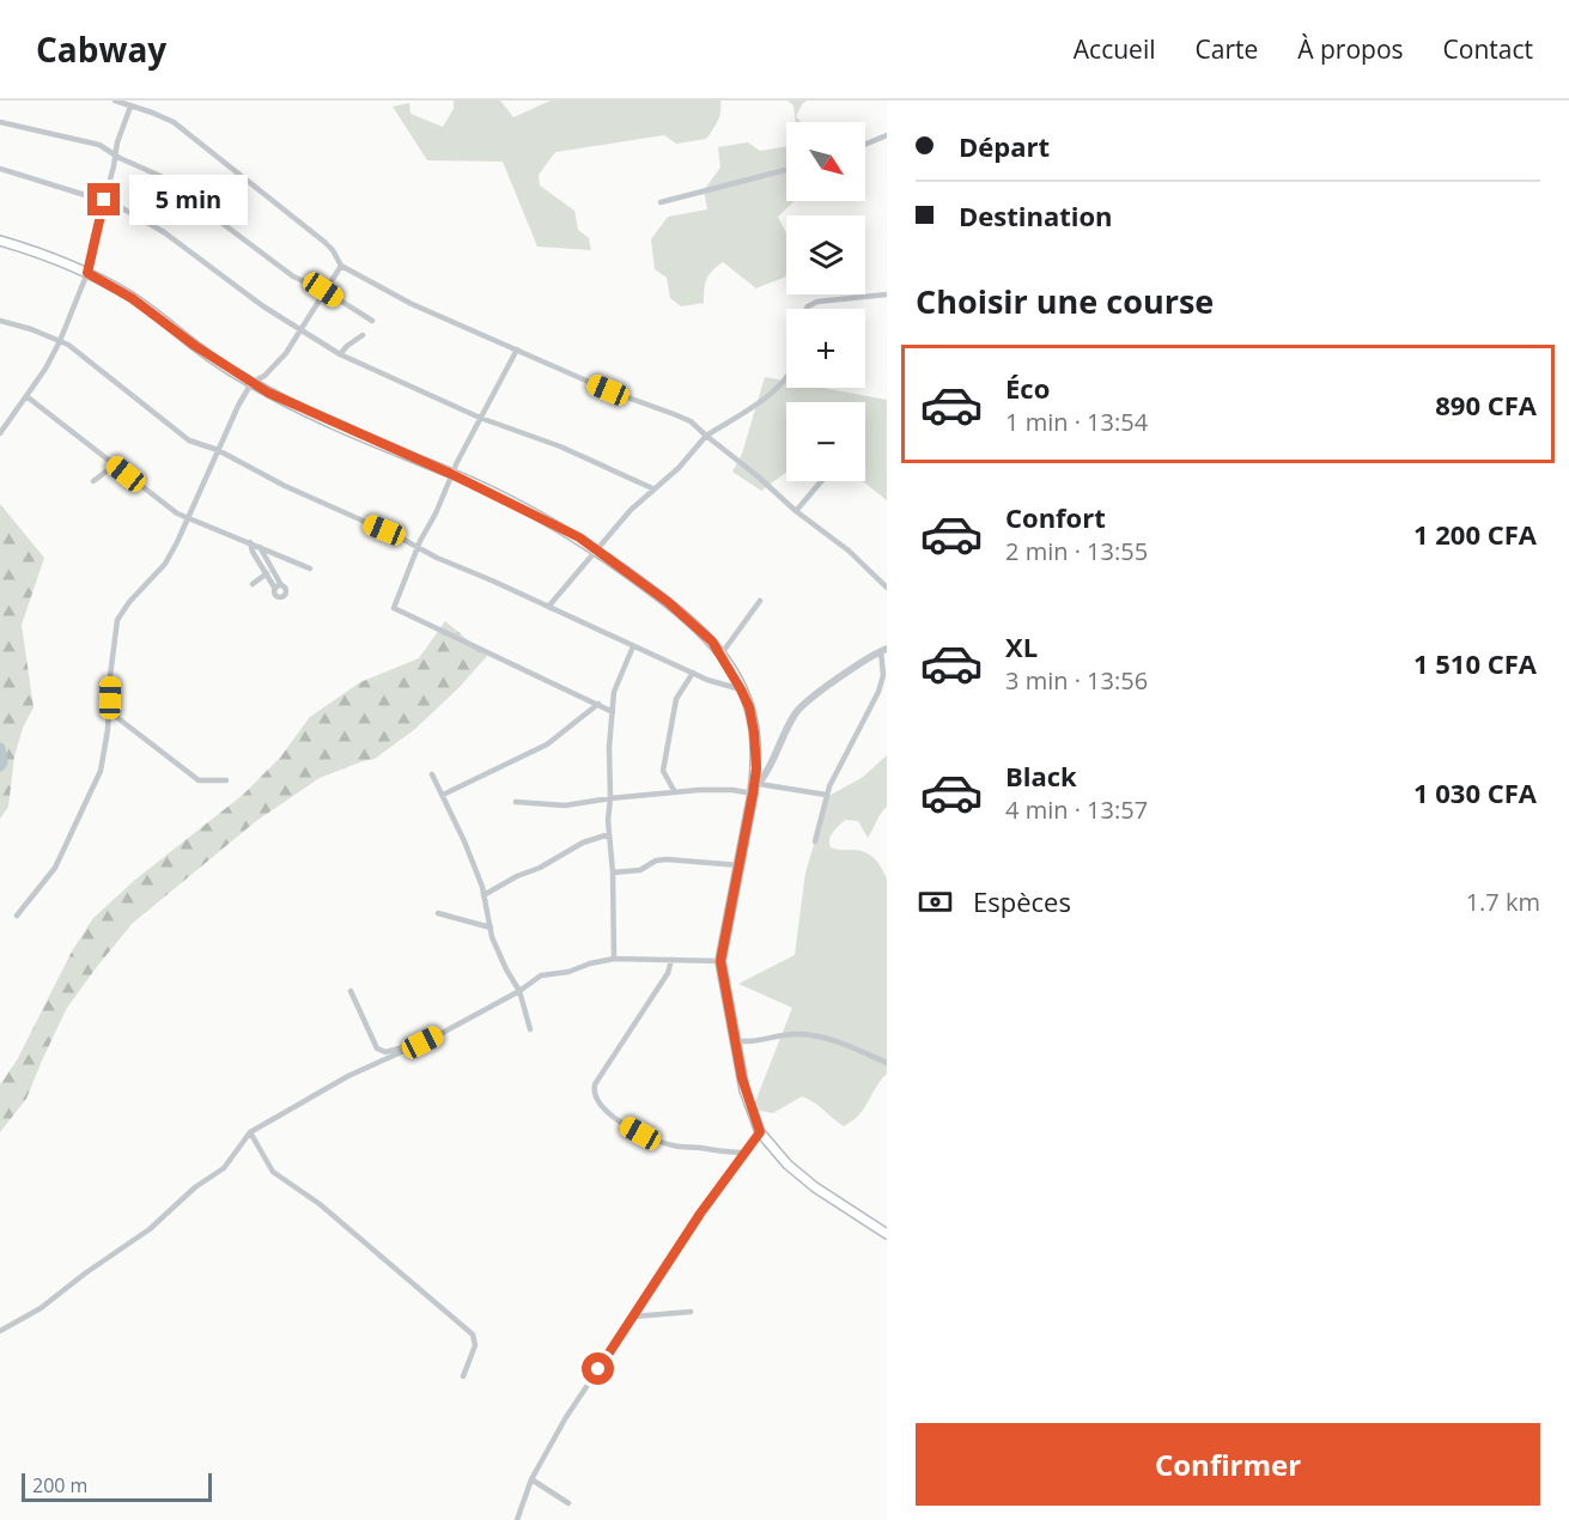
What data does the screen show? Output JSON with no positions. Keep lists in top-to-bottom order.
{
  "scale_bar": "200 m",
  "north": "bottom right",
  "page": {
    "header": "Cabway",
    "nav": [
      "Accueil",
      "Carte",
      "À propos",
      "Contact"
    ],
    "banner": ["Départ", "Destination"],
    "map_buttons": ["+", "−"],
    "bubble": "5 min",
    "heading": "Choisir une course",
    "list": [
      {
        "name": "Éco",
        "note": "1 min · 13:54",
        "value": "890 CFA"
      },
      {
        "name": "Confort",
        "note": "2 min · 13:55",
        "value": "1 200 CFA"
      },
      {
        "name": "XL",
        "note": "3 min · 13:56",
        "value": "1 510 CFA"
      },
      {
        "name": "Black",
        "note": "4 min · 13:57",
        "value": "1 030 CFA"
      }
    ],
    "pay": ["Espèces", "1.7 km"],
    "buttons": "Confirmer",
    "scale": "200 m"
  }
}
